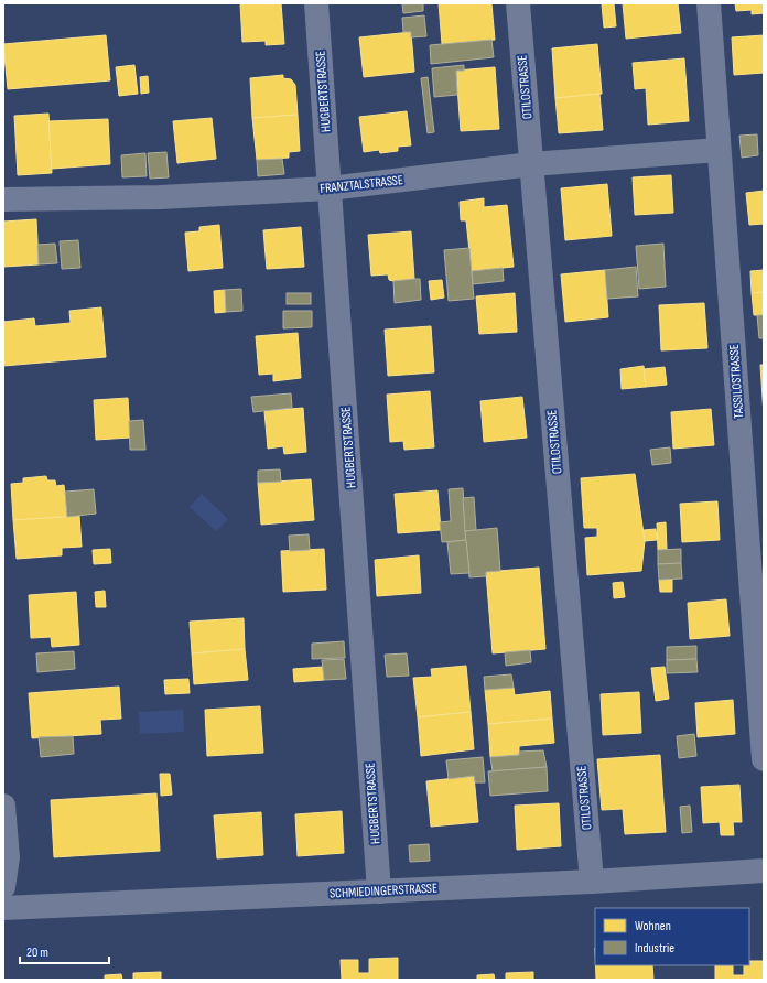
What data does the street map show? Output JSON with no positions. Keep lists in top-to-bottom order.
{
  "streets": {
    "street": [
      "OTILOSTRASSE",
      "HUGBERTSTRASSE",
      "FRANZTALSTRASSE",
      "TASSILOSTRASSE",
      "SCHMIEDINGERSTRASSE"
    ]
  },
  "crossings": [
    ["OTILOSTRASSE", "FRANZTALSTRASSE"],
    ["OTILOSTRASSE", "SCHMIEDINGERSTRASSE"],
    ["HUGBERTSTRASSE", "FRANZTALSTRASSE"],
    ["HUGBERTSTRASSE", "SCHMIEDINGERSTRASSE"],
    ["FRANZTALSTRASSE", "TASSILOSTRASSE"]
  ],
  "legend": ["Wohnen", "Industrie"],
  "scale_bar": "20 m"
}
